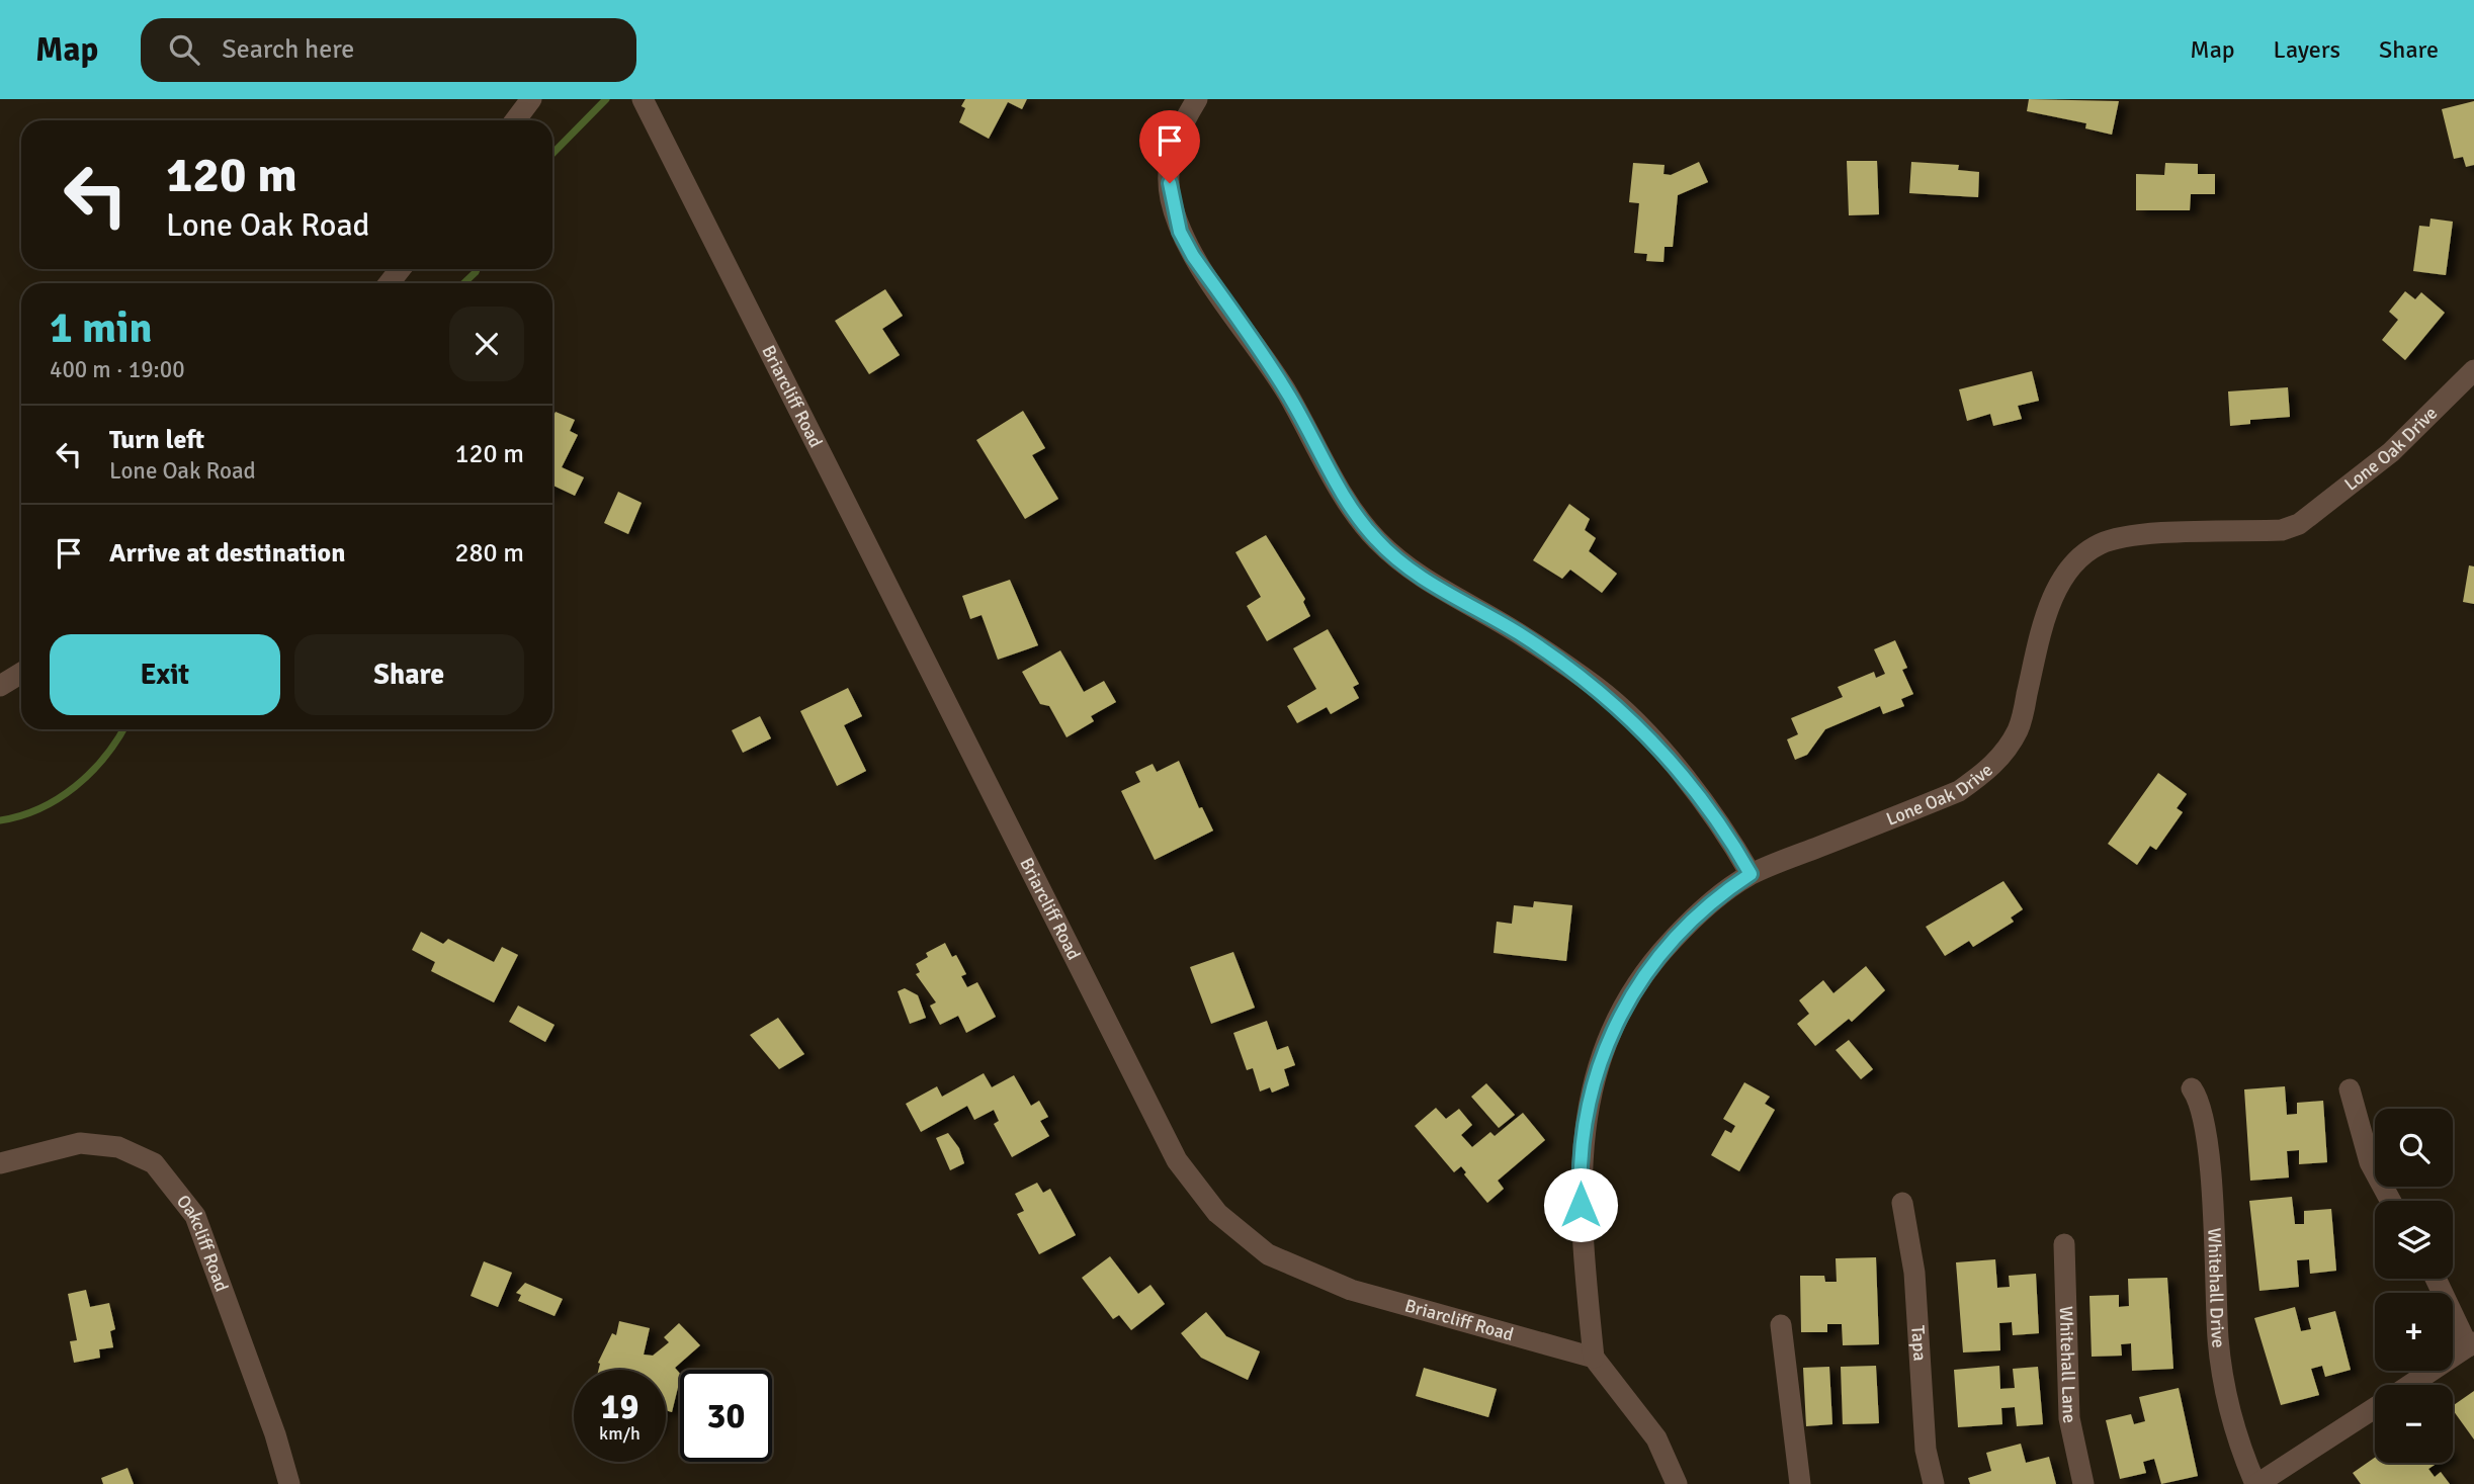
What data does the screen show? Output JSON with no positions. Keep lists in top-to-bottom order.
{
  "streets": {
    "street": [
      "Briarcliff Road",
      "Lone Oak Drive",
      "Oakcliff Road",
      "Whitehall Drive",
      "Tapa",
      "Whitehall Lane"
    ]
  },
  "crossings": [
    ["Briarcliff Road", "Lone Oak Drive"]
  ],
  "page": {
    "header": "Map",
    "search": "Search here",
    "nav": ["Map", "Layers", "Share"],
    "turn": ["120 m", "Lone Oak Road"],
    "heading": ["1 min", "400 m · 19:00"],
    "list": [
      {
        "name": "Turn left",
        "note": "Lone Oak Road",
        "value": "120 m"
      },
      {
        "name": "Arrive at destination",
        "value": "280 m"
      }
    ],
    "buttons": ["Exit", "Share"],
    "map_buttons": ["+", "−"],
    "speed": "19 km/h",
    "limit": "30"
  }
}
